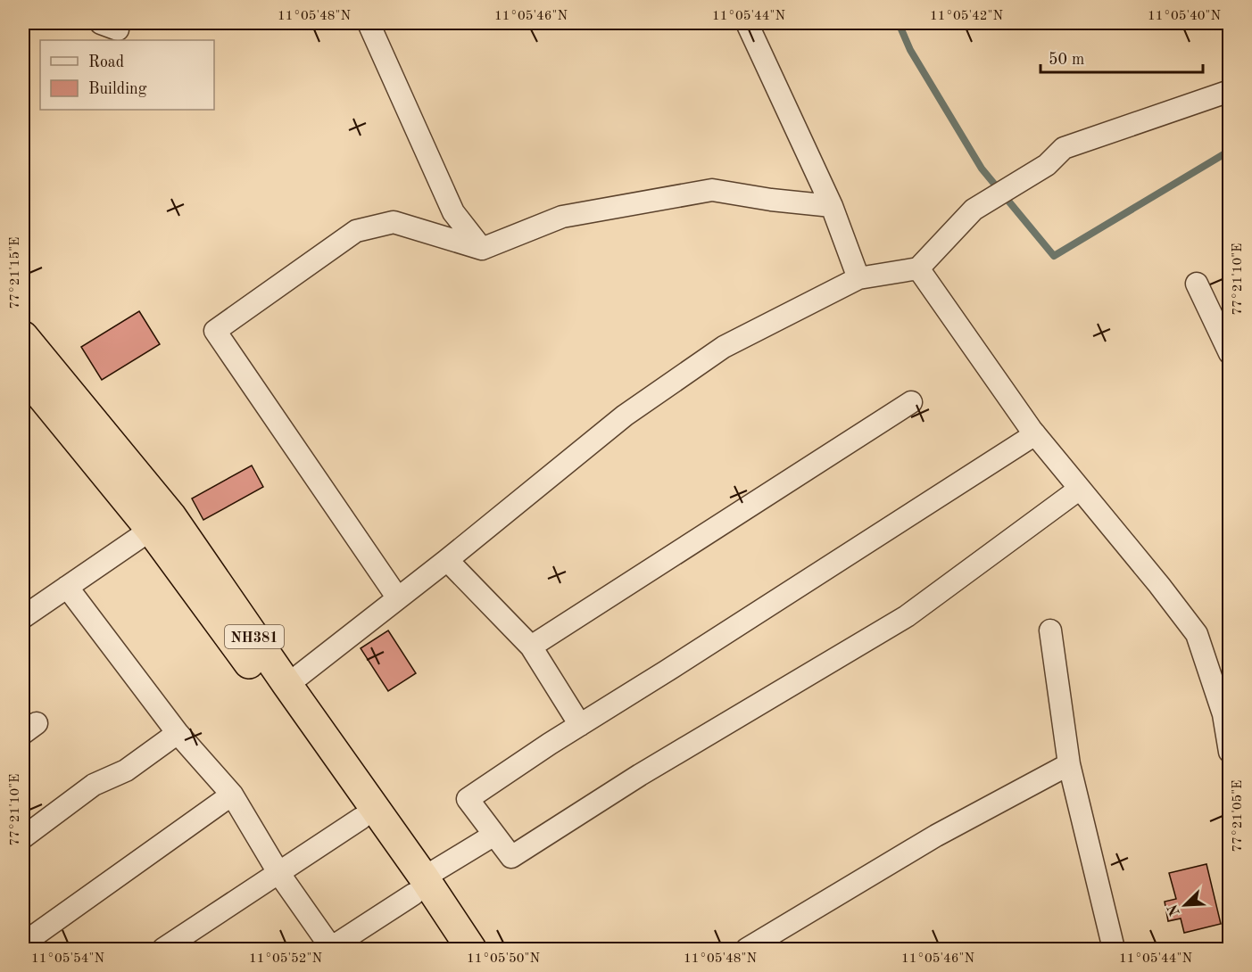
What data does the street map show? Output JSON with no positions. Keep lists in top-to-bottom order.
{
  "streets": {
    "highway": ["NH381"]
  },
  "legend": ["Road", "Building"],
  "scale_bar": "50 m",
  "north": "bottom left",
  "coordinates": [
    "11°05'48\"N",
    "11°05'46\"N",
    "11°05'44\"N",
    "11°05'42\"N",
    "11°05'40\"N",
    "77°21'15\"E",
    "77°21'10\"E",
    "77°21'05\"E",
    "11°05'54\"N",
    "11°05'52\"N",
    "11°05'50\"N"
  ]
}
